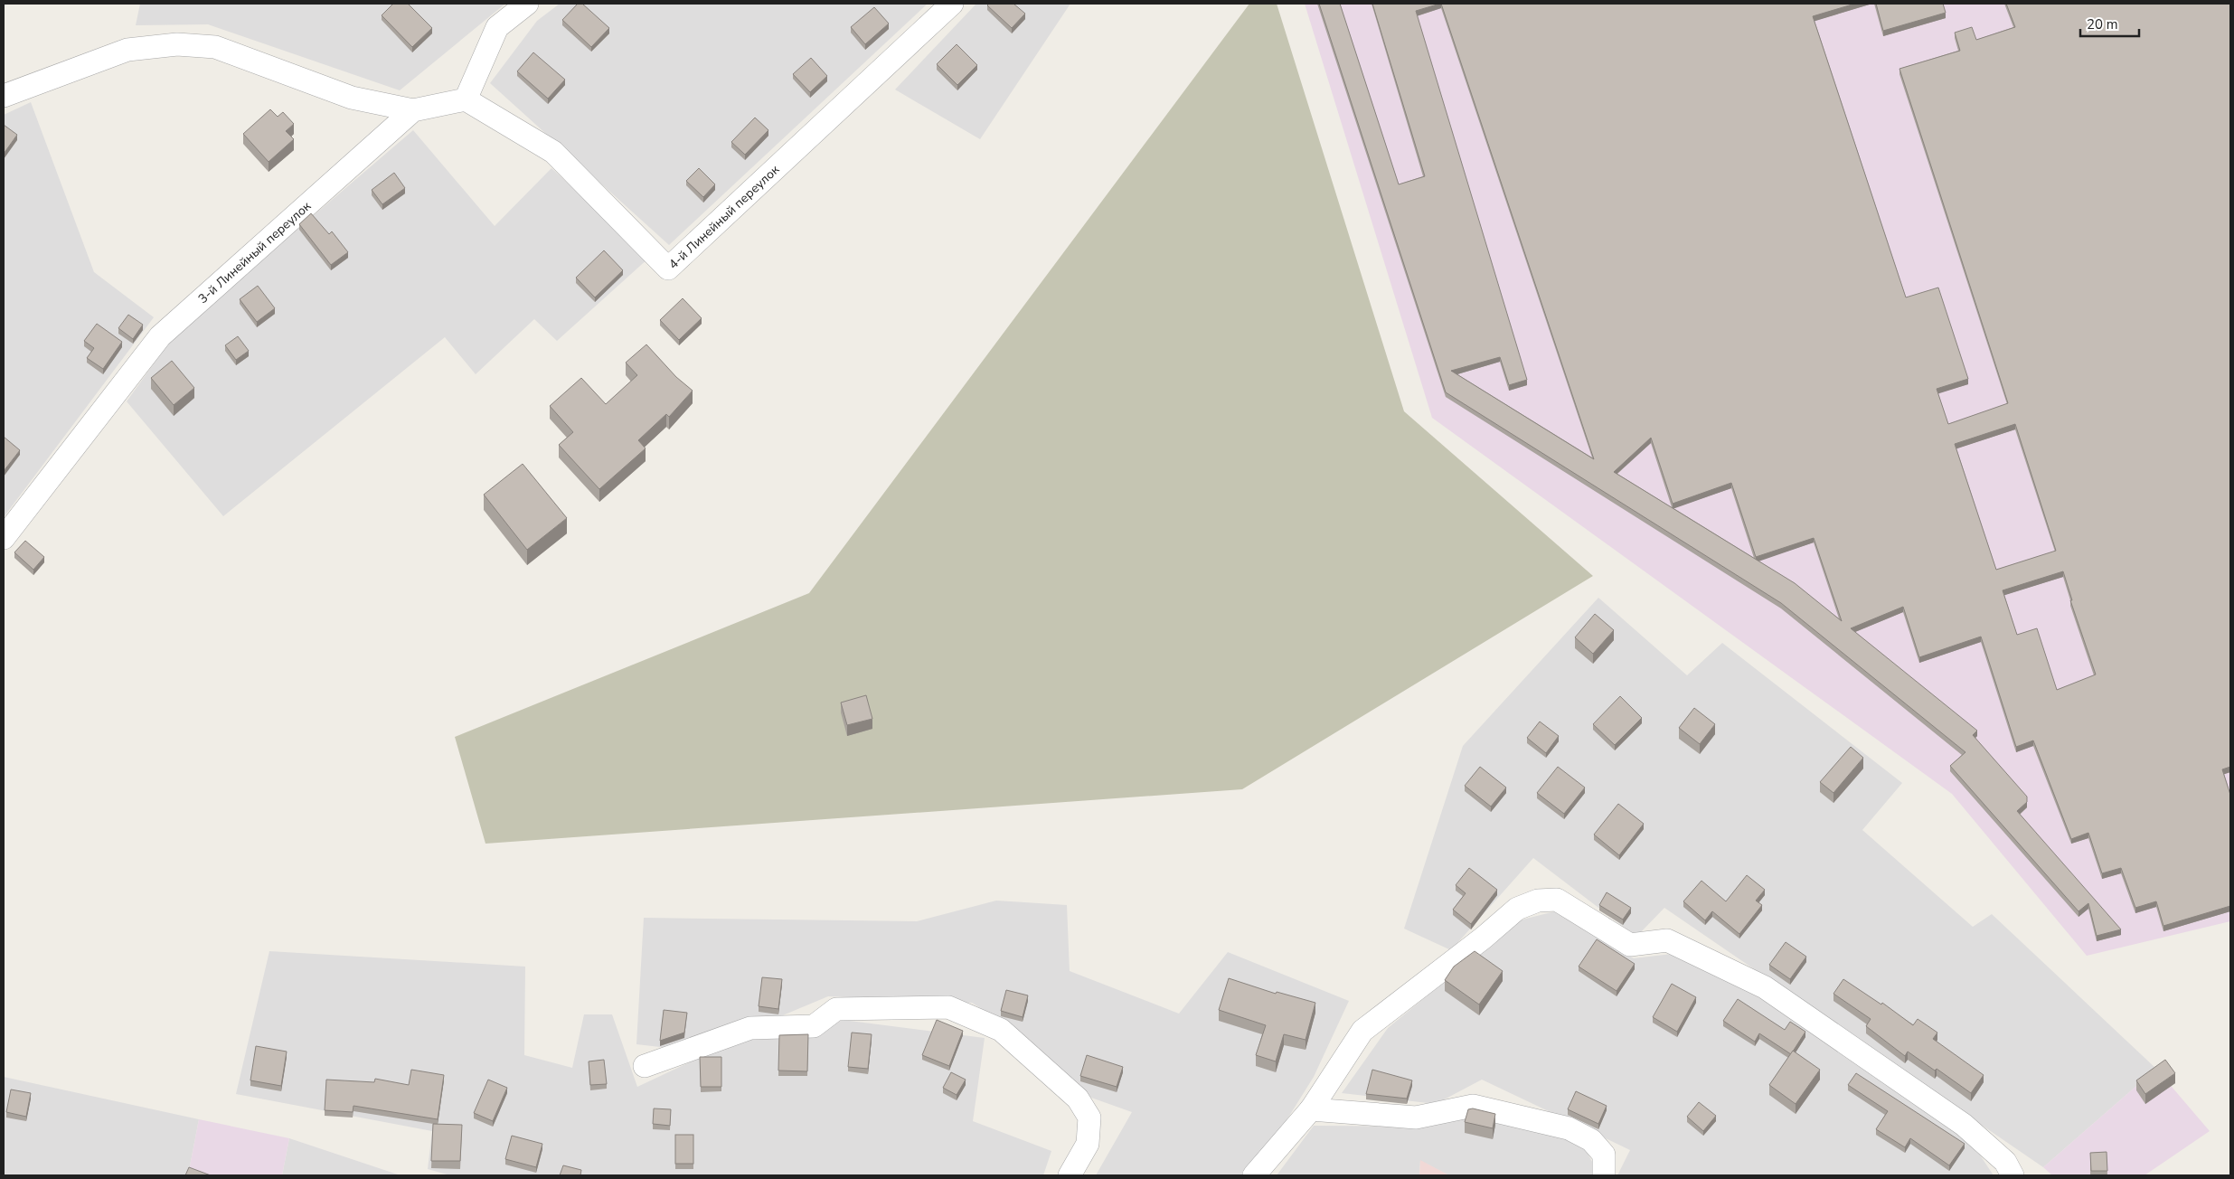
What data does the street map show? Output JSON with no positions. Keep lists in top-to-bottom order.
{
  "streets": {
    "street": ["4-й Линейный переулок", "3-й Линейный переулок"]
  },
  "scale_bar": "20 m"
}
